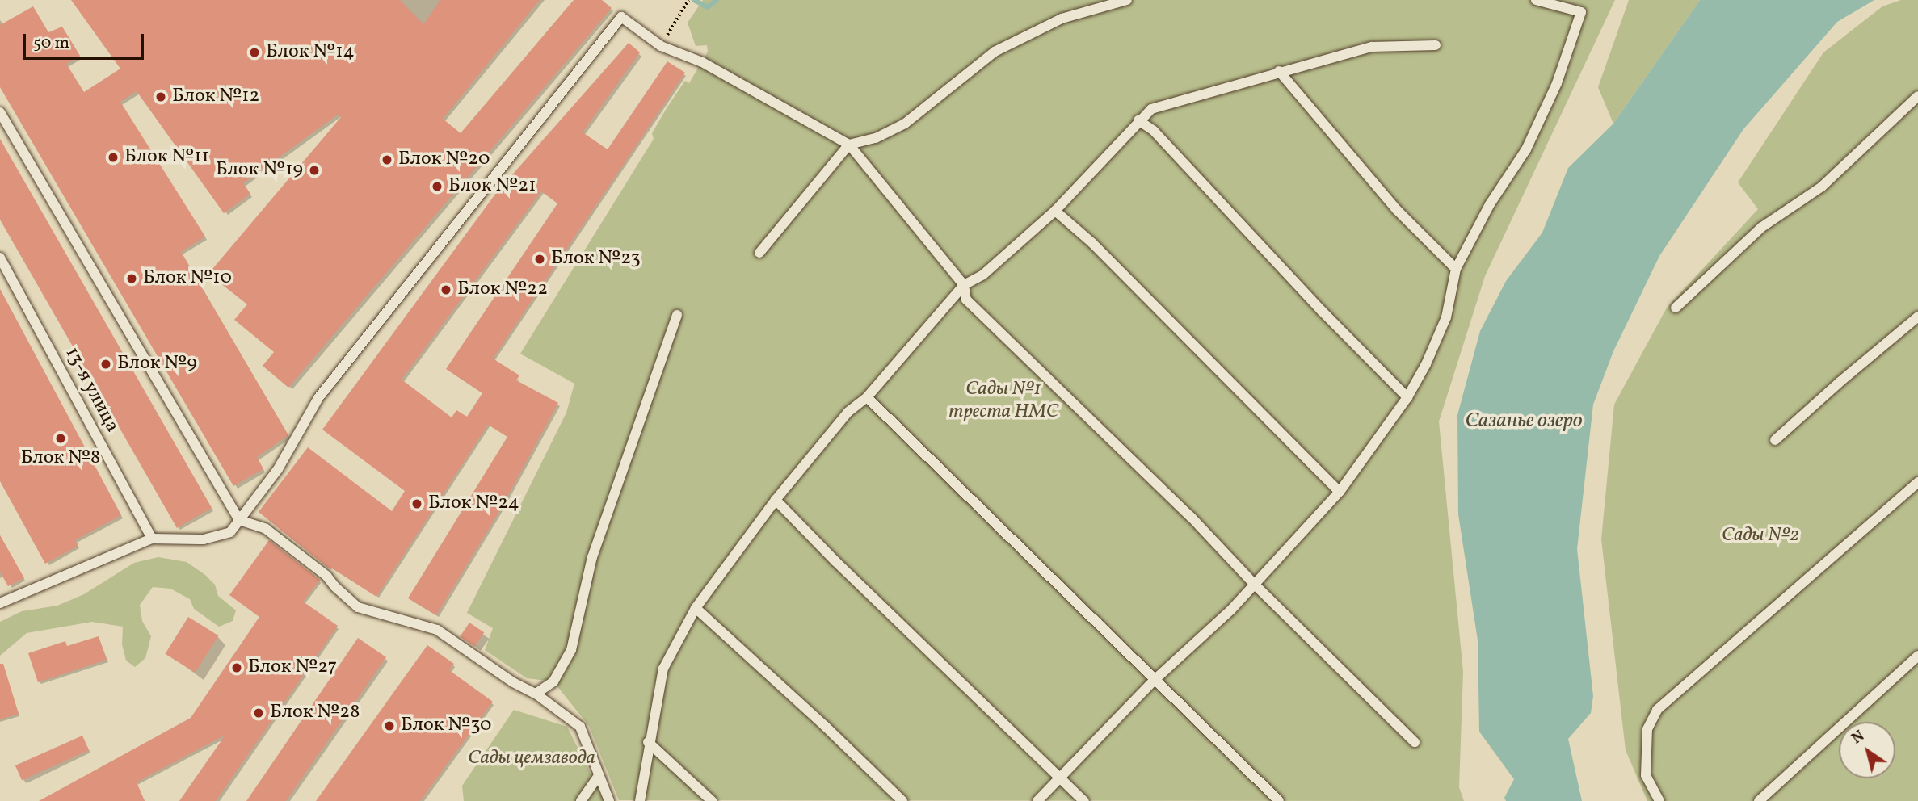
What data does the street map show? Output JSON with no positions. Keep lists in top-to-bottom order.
{
  "streets": {
    "lane": ["13-я улица"]
  },
  "water": ["Сазанье озеро"],
  "parks": ["Сады №1 треста НМС", "Сады №2", "Сады цемзавода"],
  "places": [
    "Блок №14",
    "Блок №12",
    "Блок №11",
    "Блок №20",
    "Блок №19",
    "Блок №21",
    "Блок №23",
    "Блок №10",
    "Блок №22",
    "Блок №9",
    "Блок №8",
    "Блок №24",
    "Блок №27",
    "Блок №28",
    "Блок №30"
  ],
  "scale_bar": "50 m",
  "north": "top left"
}
